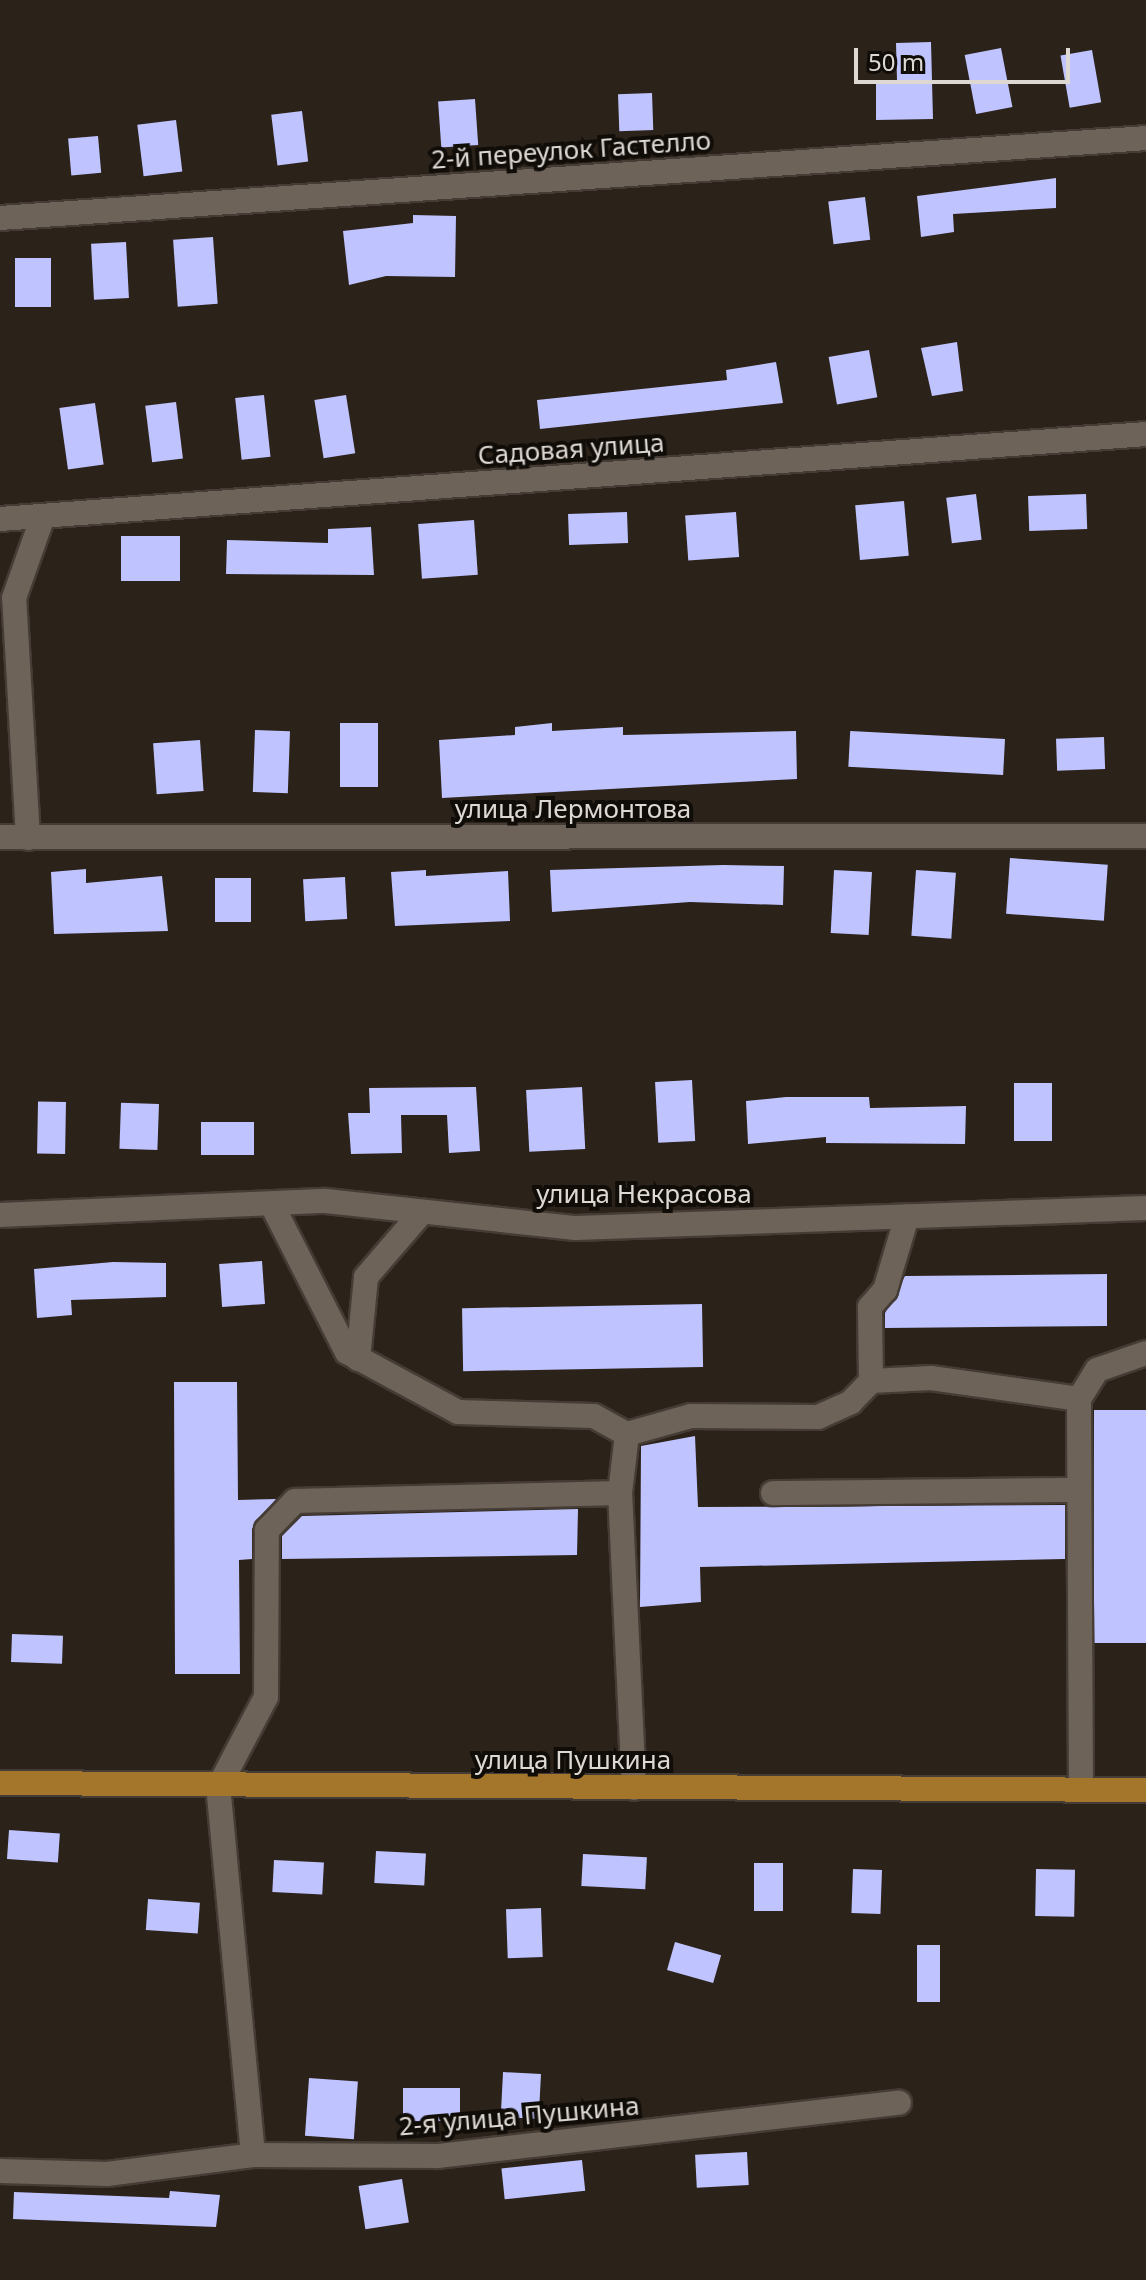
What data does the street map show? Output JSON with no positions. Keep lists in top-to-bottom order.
{
  "streets": {
    "main road": ["улица Пушкина"],
    "street": [
      "2-й переулок Гастелло",
      "Садовая улица",
      "улица Лермонтова",
      "улица Некрасова",
      "2-я улица Пушкина"
    ]
  },
  "scale_bar": "50 m"
}
